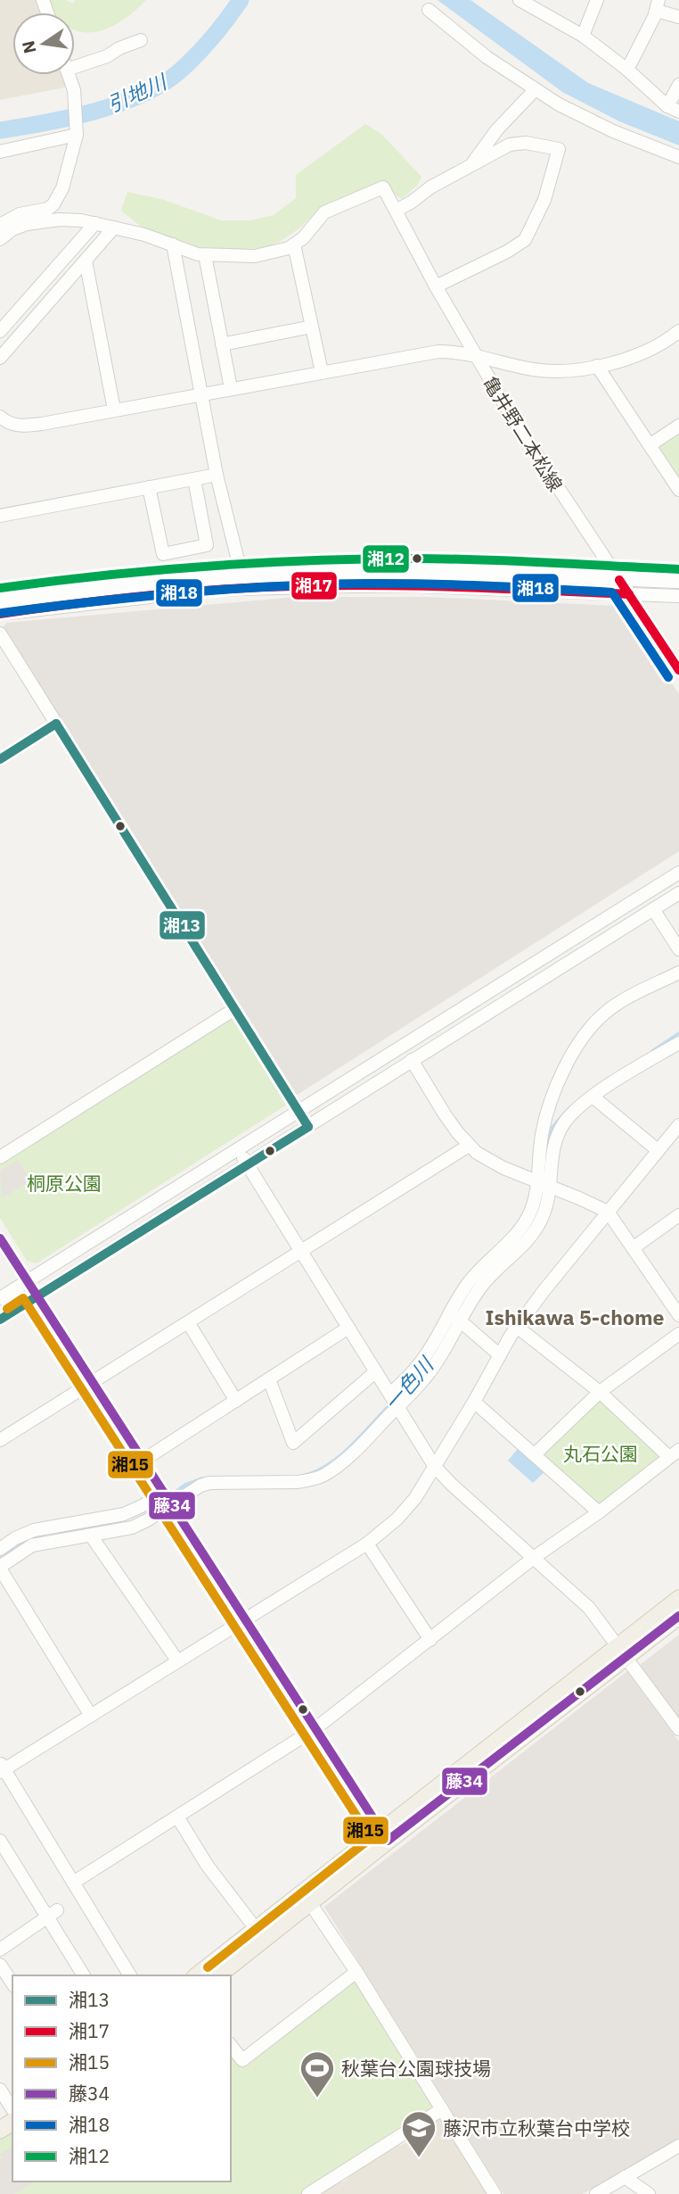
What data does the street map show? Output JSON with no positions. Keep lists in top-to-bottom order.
{
  "streets": {
    "street": ["亀井野二本松線"]
  },
  "districts": ["Ishikawa 5-chome"],
  "water": ["引地川", "一色川"],
  "parks": ["桐原公園", "丸石公園"],
  "places": {
    "sports": ["秋葉台公園球技場"],
    "school or university": ["藤沢市立秋葉台中学校"]
  },
  "lines": [
    "transit line 湘12",
    "transit line 湘17",
    "transit line 湘18",
    "transit line 湘13",
    "transit line 藤34",
    "transit line 湘15"
  ],
  "legend": [
    "湘13",
    "湘17",
    "湘15",
    "藤34",
    "湘18",
    "湘12"
  ],
  "north": "left"
}
